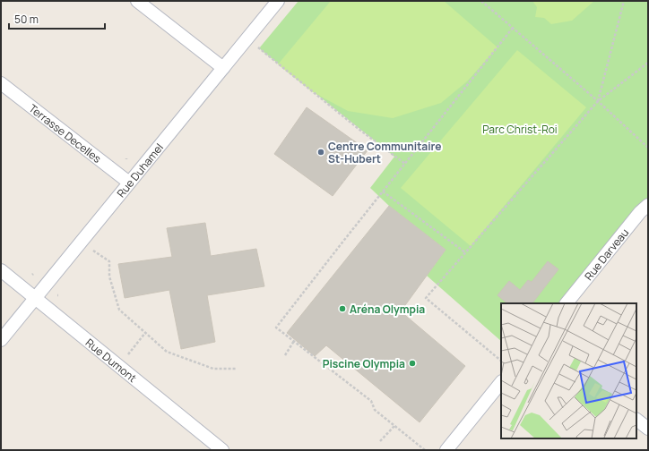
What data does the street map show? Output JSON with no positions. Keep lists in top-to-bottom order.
{
  "streets": {
    "street": [
      "Terrasse Decelles",
      "Rue Duhamel",
      "Rue Darveau",
      "Rue Dumont"
    ]
  },
  "crossings": [
    ["Terrasse Decelles", "Rue Duhamel"],
    ["Rue Duhamel", "Rue Dumont"]
  ],
  "parks": ["Parc Christ-Roi"],
  "places": ["Centre Communitaire St-Hubert", "Aréna Olympia", "Piscine Olympia"],
  "scale_bar": "50 m"
}
